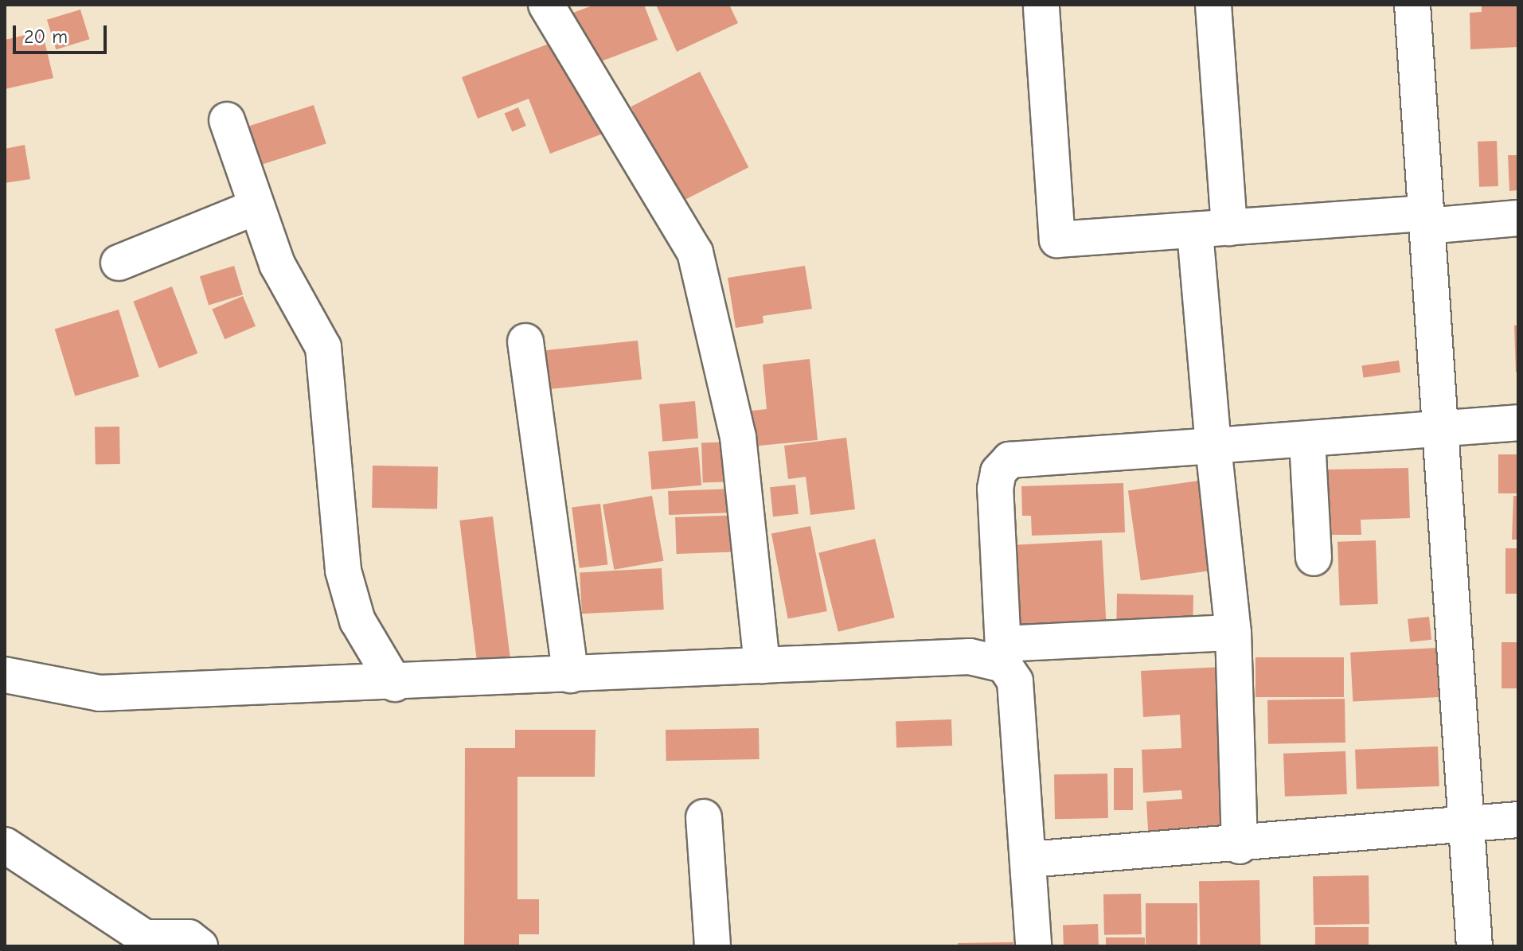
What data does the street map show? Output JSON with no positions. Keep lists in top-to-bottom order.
{
  "scale_bar": "20 m"
}
